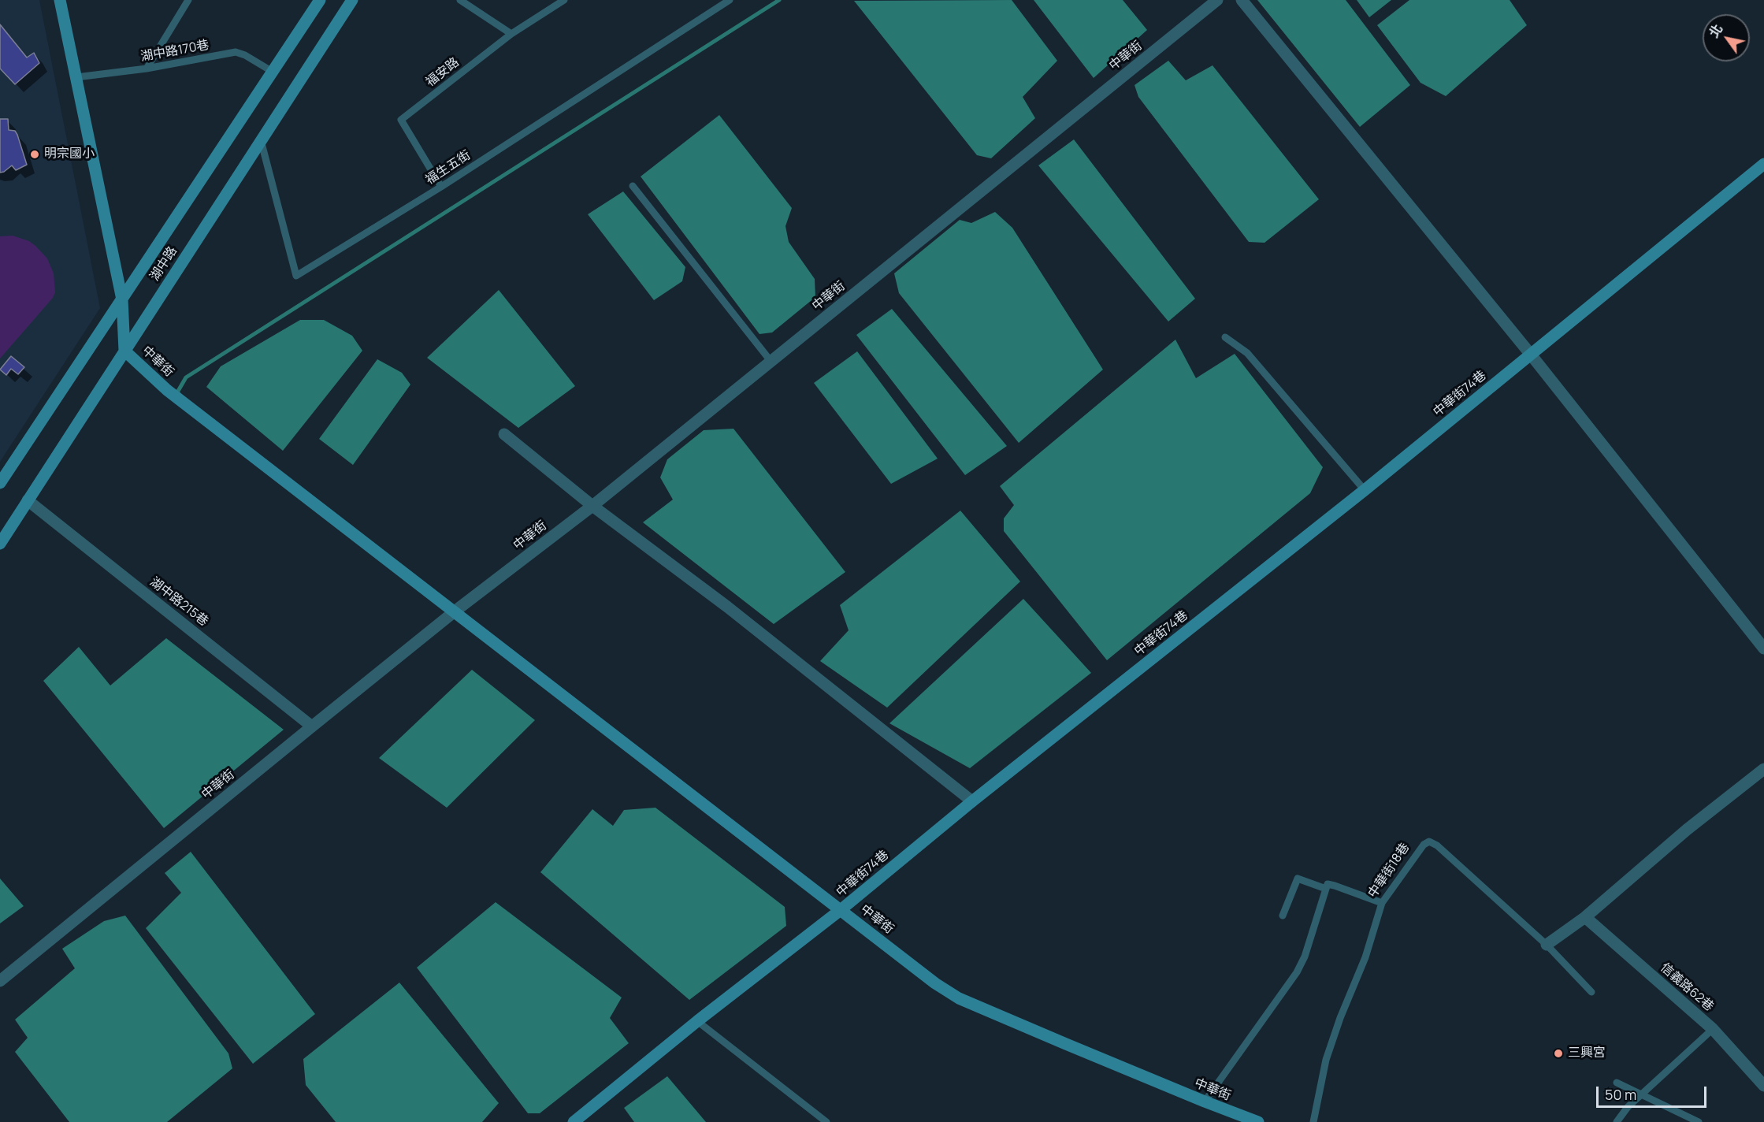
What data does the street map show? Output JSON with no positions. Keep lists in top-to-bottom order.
{
  "streets": {
    "street": [
      "中華街",
      "湖中路",
      "中華街74巷",
      "湖中路215巷",
      "信義路62巷"
    ],
    "lane": [
      "湖中路170巷",
      "福安路",
      "福生五街",
      "中華街18巷"
    ]
  },
  "crossings": [
    ["湖中路170巷", "中華街"],
    ["湖中路170巷", "湖中路"],
    ["中華街", "湖中路"],
    ["中華街", "中華街74巷"],
    ["中華街", "湖中路215巷"],
    ["福安路", "福生五街"],
    ["福生五街", "湖中路"],
    ["湖中路", "湖中路215巷"]
  ],
  "places": ["明宗國小", "三興宮"],
  "scale_bar": "50 m",
  "north": "top left"
}
